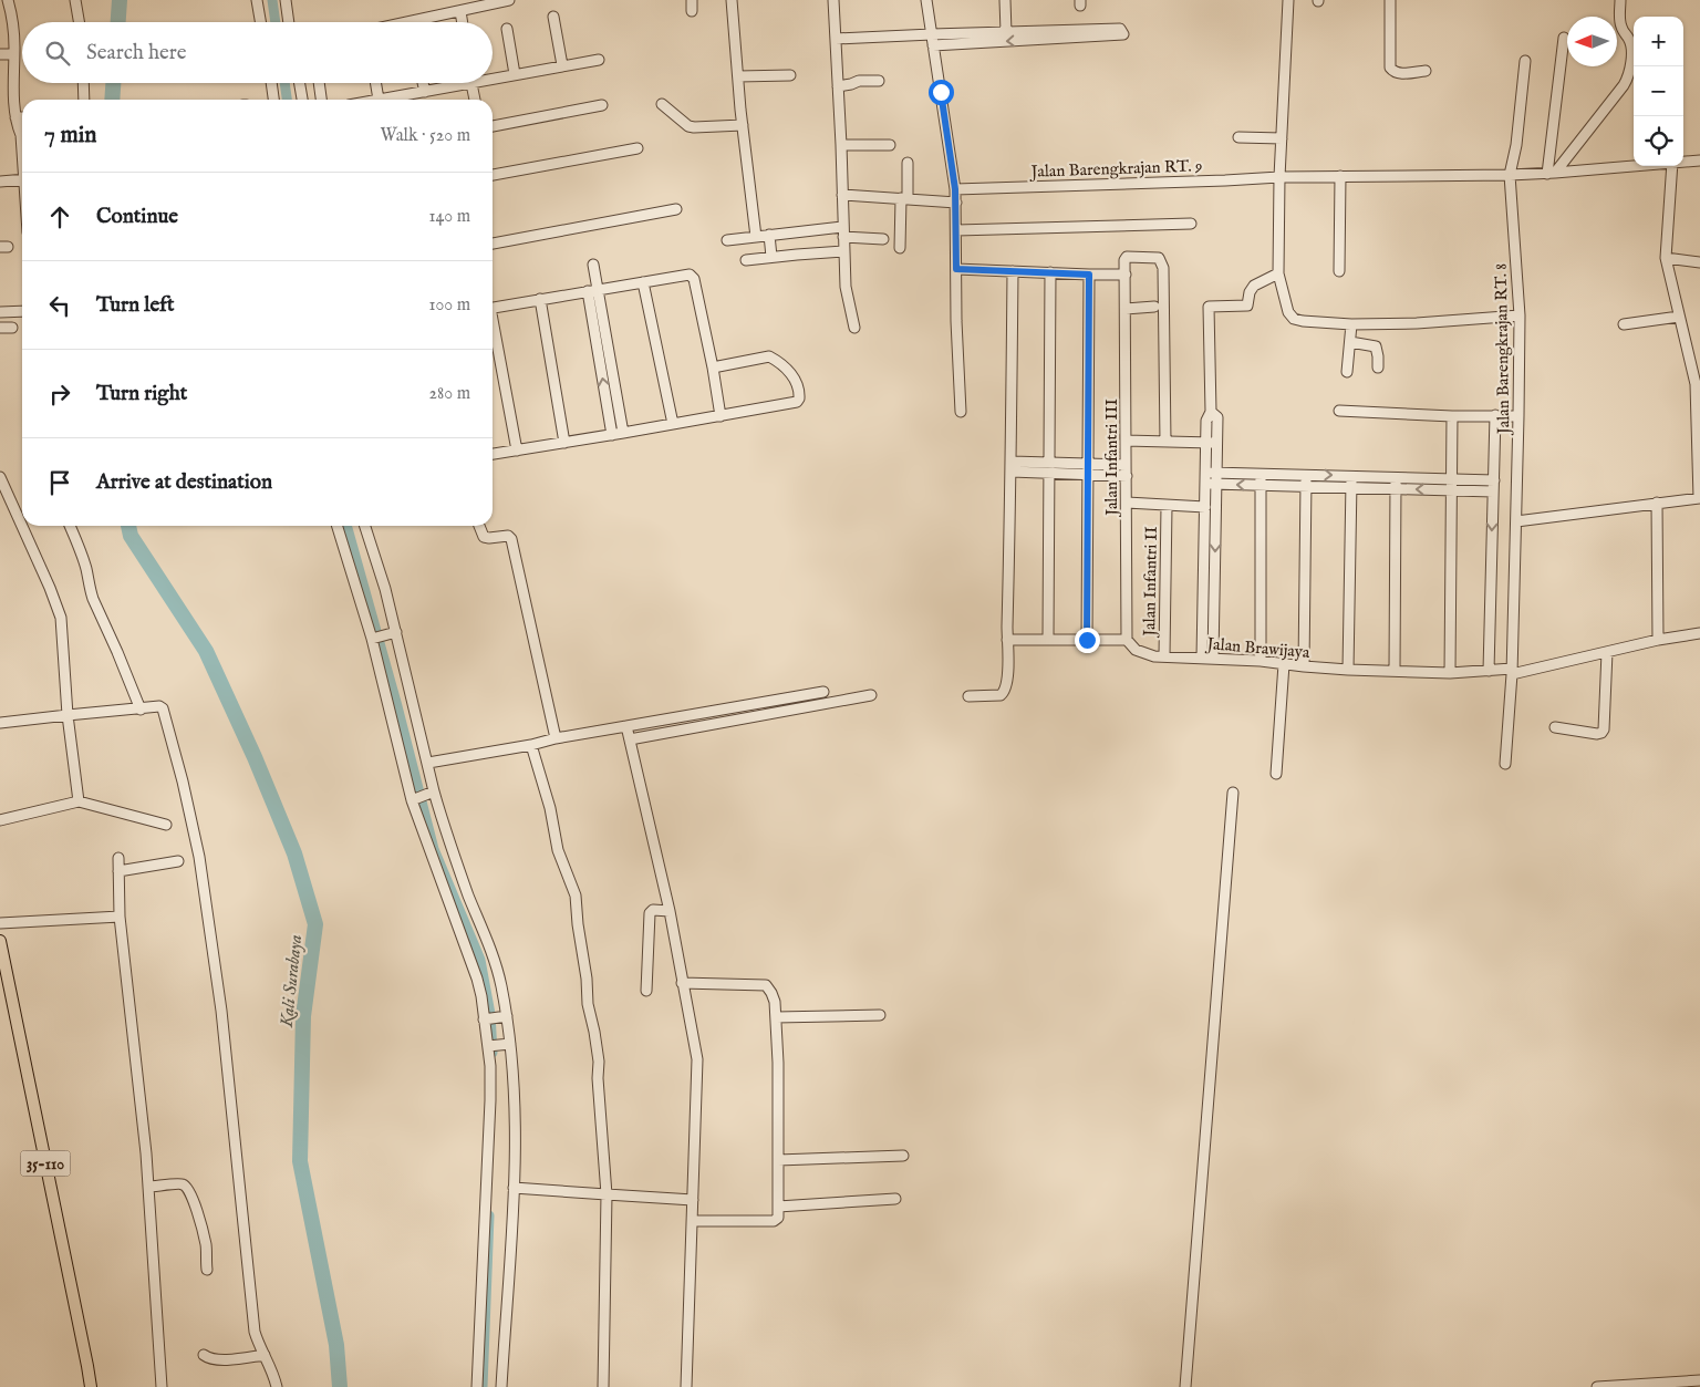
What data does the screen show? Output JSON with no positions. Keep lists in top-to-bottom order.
{
  "streets": {
    "main road": ["35-110"],
    "street": [
      "Jalan Barengkrajan RT. 9",
      "Jalan Barengkrajan RT. 8",
      "Jalan Infantri III",
      "Jalan Infantri II",
      "Jalan Brawijaya"
    ]
  },
  "crossings": [
    ["Jalan Barengkrajan RT. 9", "Jalan Barengkrajan RT. 8"],
    ["Jalan Barengkrajan RT. 8", "Jalan Brawijaya"],
    ["Jalan Infantri III", "Jalan Brawijaya"],
    ["Jalan Infantri II", "Jalan Brawijaya"]
  ],
  "water": ["Kali Surabaya"],
  "north": "left",
  "page": {
    "map_buttons": ["+", "−"],
    "search": "Search here",
    "heading": ["7 min", "Walk · 520 m"],
    "list": [
      ["Continue", "140 m"],
      ["Turn left", "100 m"],
      ["Turn right", "280 m"],
      "Arrive at destination"
    ]
  }
}
